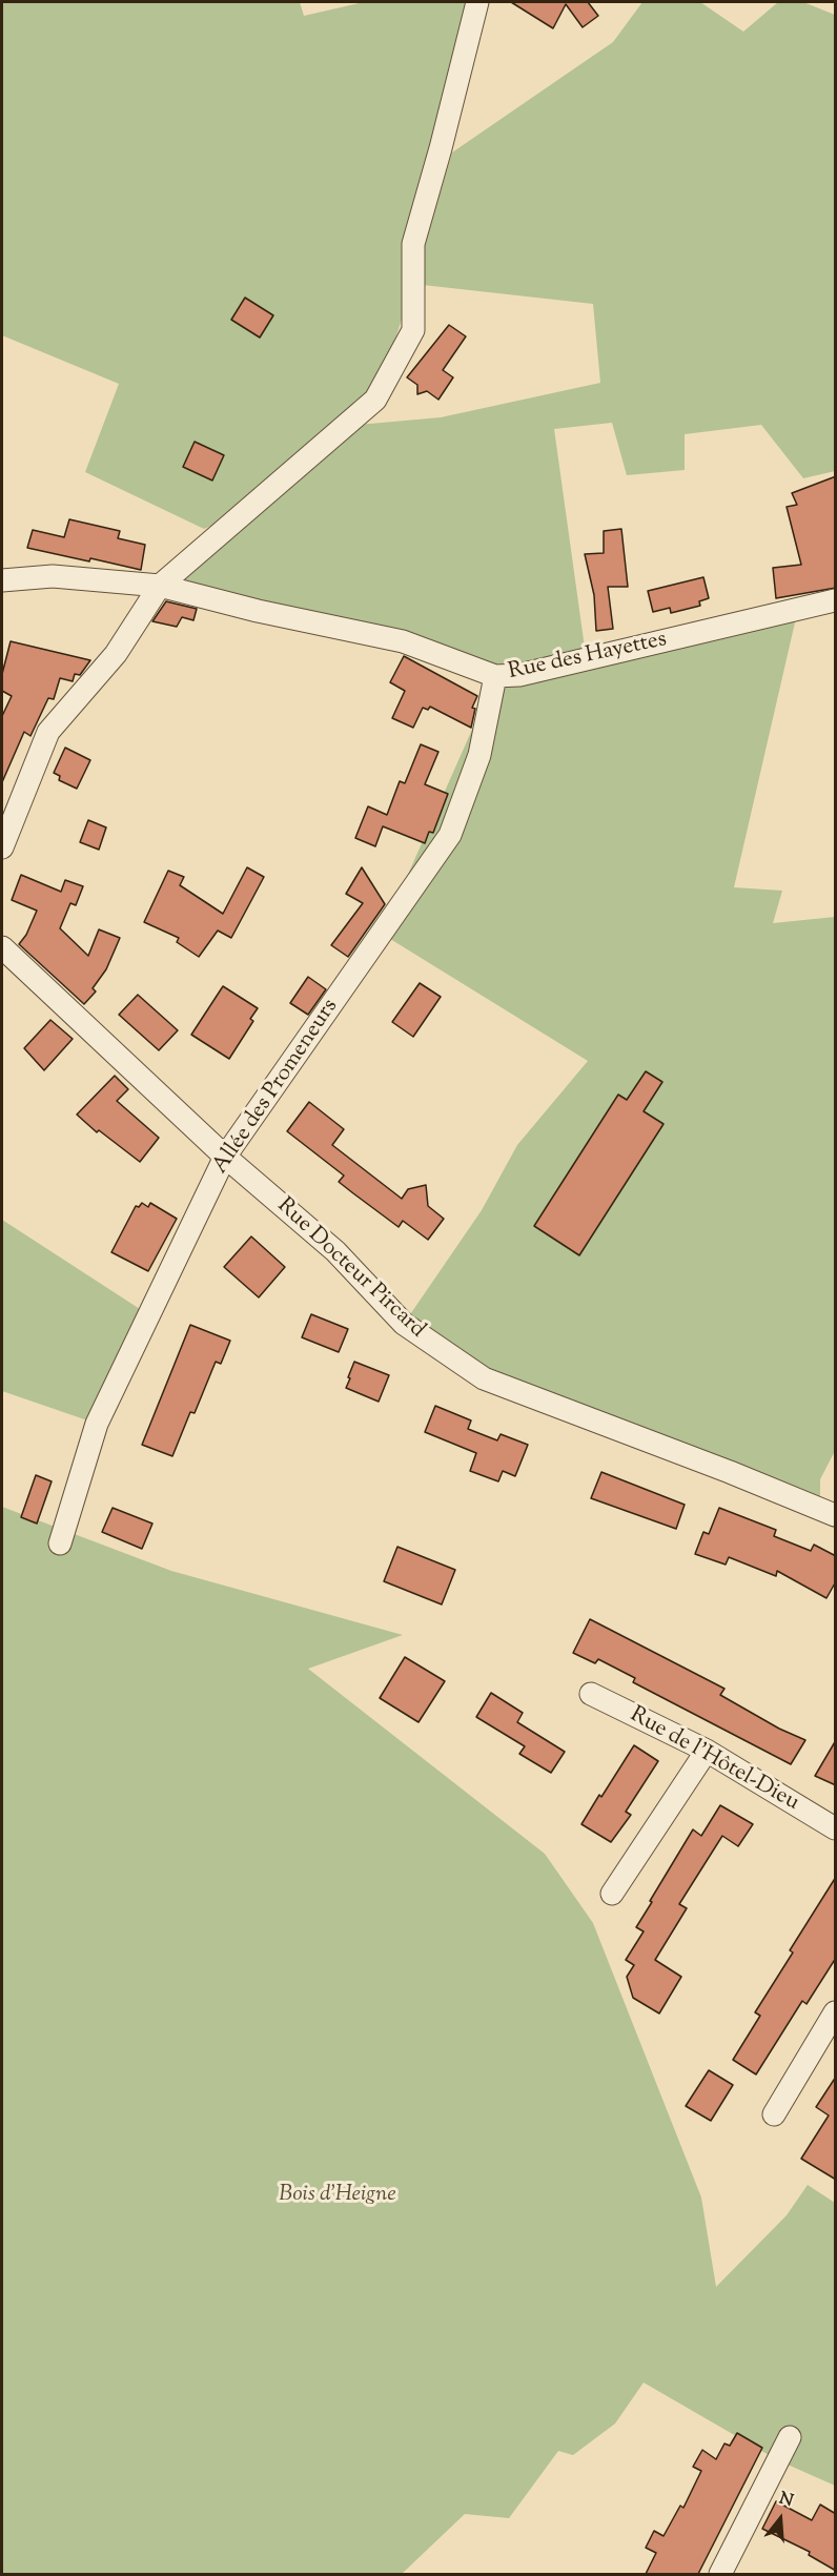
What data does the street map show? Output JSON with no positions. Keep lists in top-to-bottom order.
{
  "streets": {
    "street": [
      "Rue des Hayettes",
      "Allée des Promeneurs",
      "Rue Docteur Pircard",
      "Rue de l’Hôtel-Dieu"
    ]
  },
  "crossings": [
    ["Rue des Hayettes", "Allée des Promeneurs"],
    ["Allée des Promeneurs", "Rue Docteur Pircard"]
  ],
  "parks": ["Bois d'Heigne"],
  "north": "top"
}
